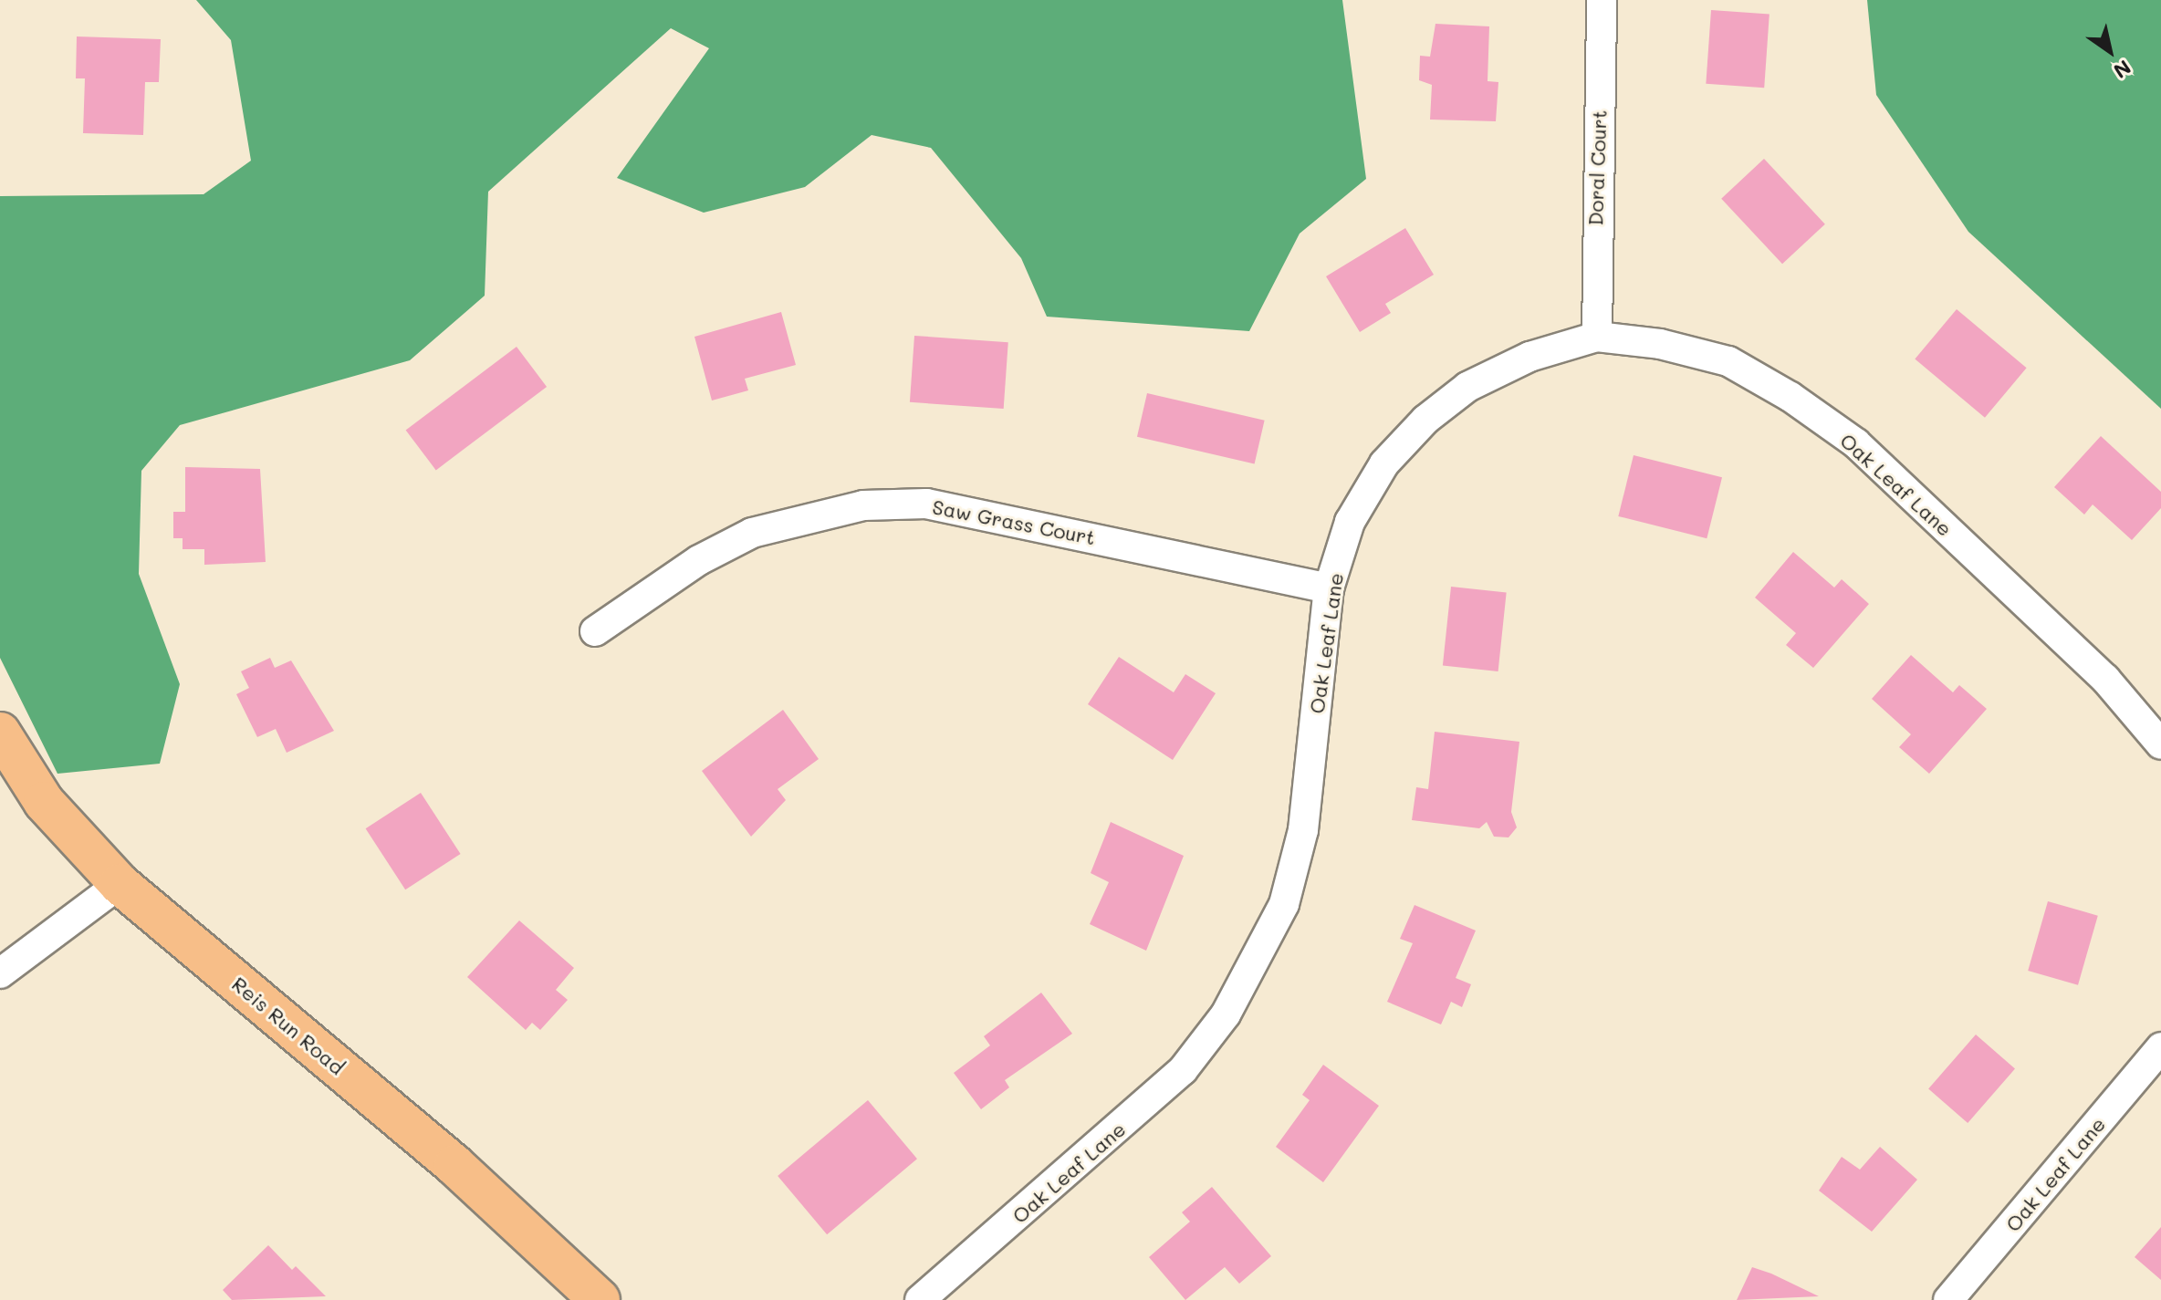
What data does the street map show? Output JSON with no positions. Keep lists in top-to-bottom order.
{
  "streets": {
    "main road": ["Reis Run Road"],
    "street": ["Doral Court", "Oak Leaf Lane", "Saw Grass Court"]
  },
  "crossings": [
    ["Doral Court", "Oak Leaf Lane"],
    ["Oak Leaf Lane", "Saw Grass Court"]
  ],
  "north": "bottom right"
}
